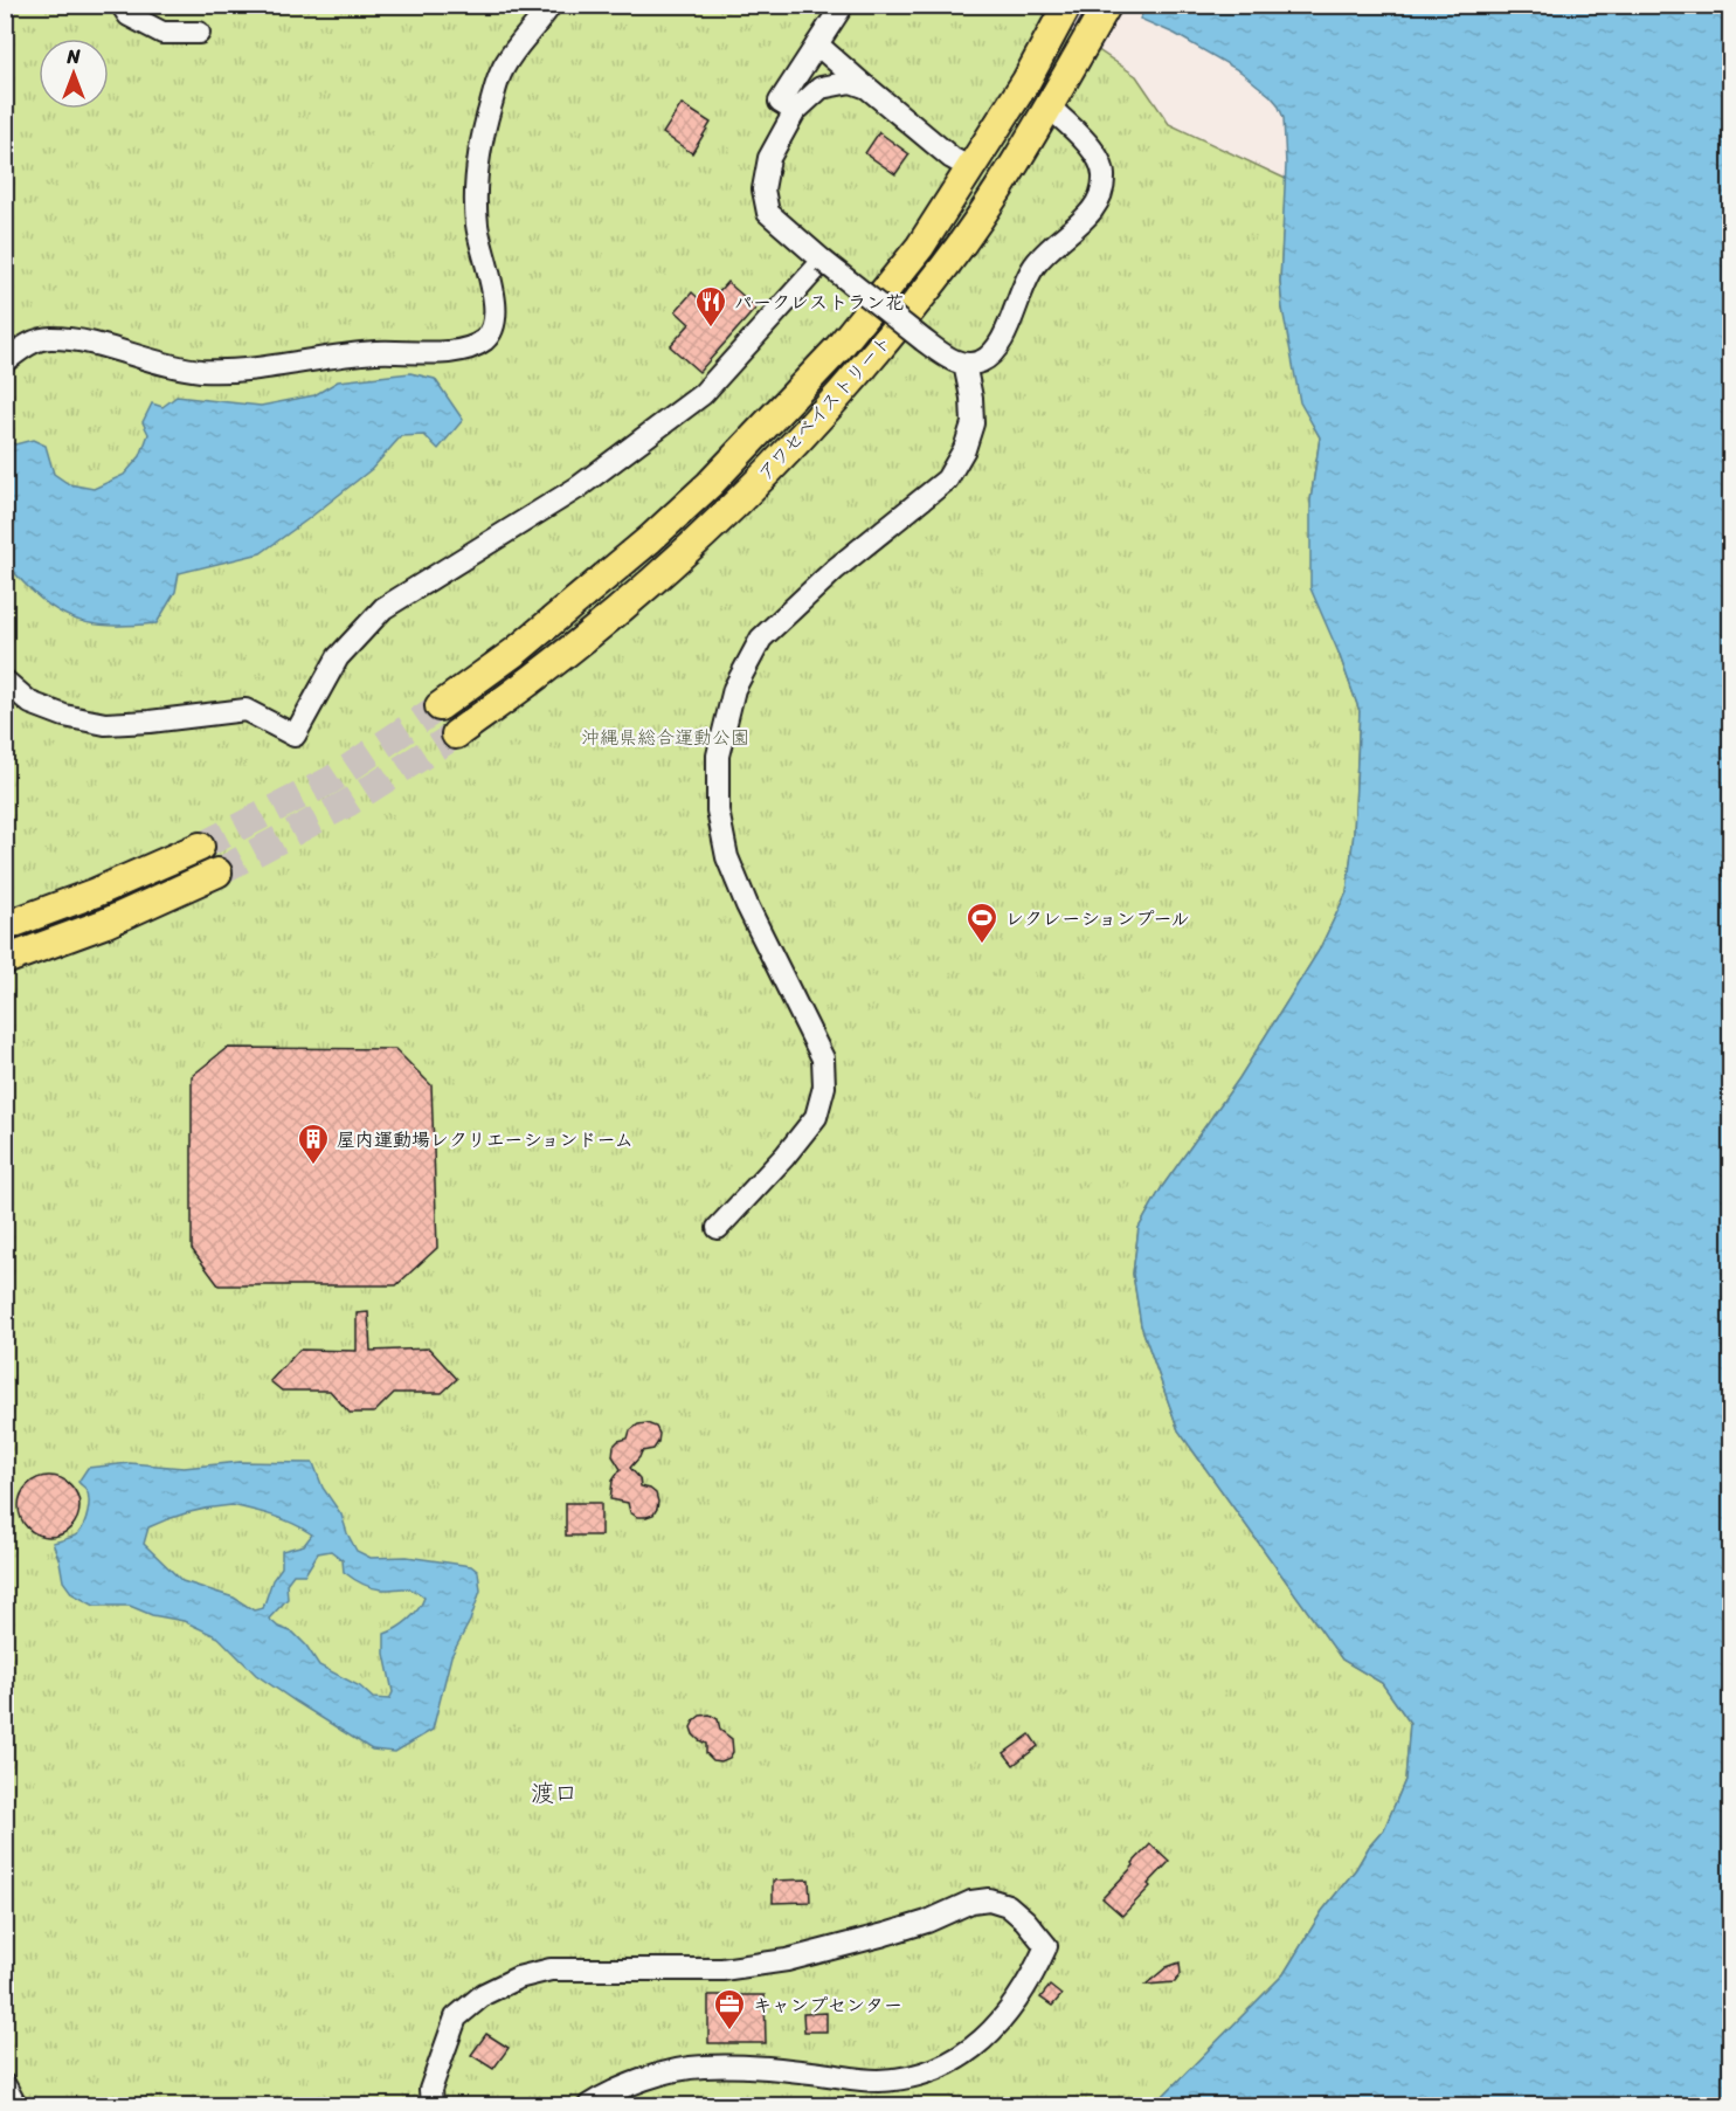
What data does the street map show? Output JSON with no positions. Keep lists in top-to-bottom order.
{
  "streets": {
    "main road": ["アワセベイストリート"]
  },
  "districts": ["渡口"],
  "parks": ["沖縄県総合運動公園"],
  "places": {
    "restaurant": ["パークレストラン花"],
    "sports": ["レクレーションプール"],
    "building": ["屋内運動場レクリエーションドーム"],
    "office": ["キャンプセンター"]
  },
  "north": "top"
}
